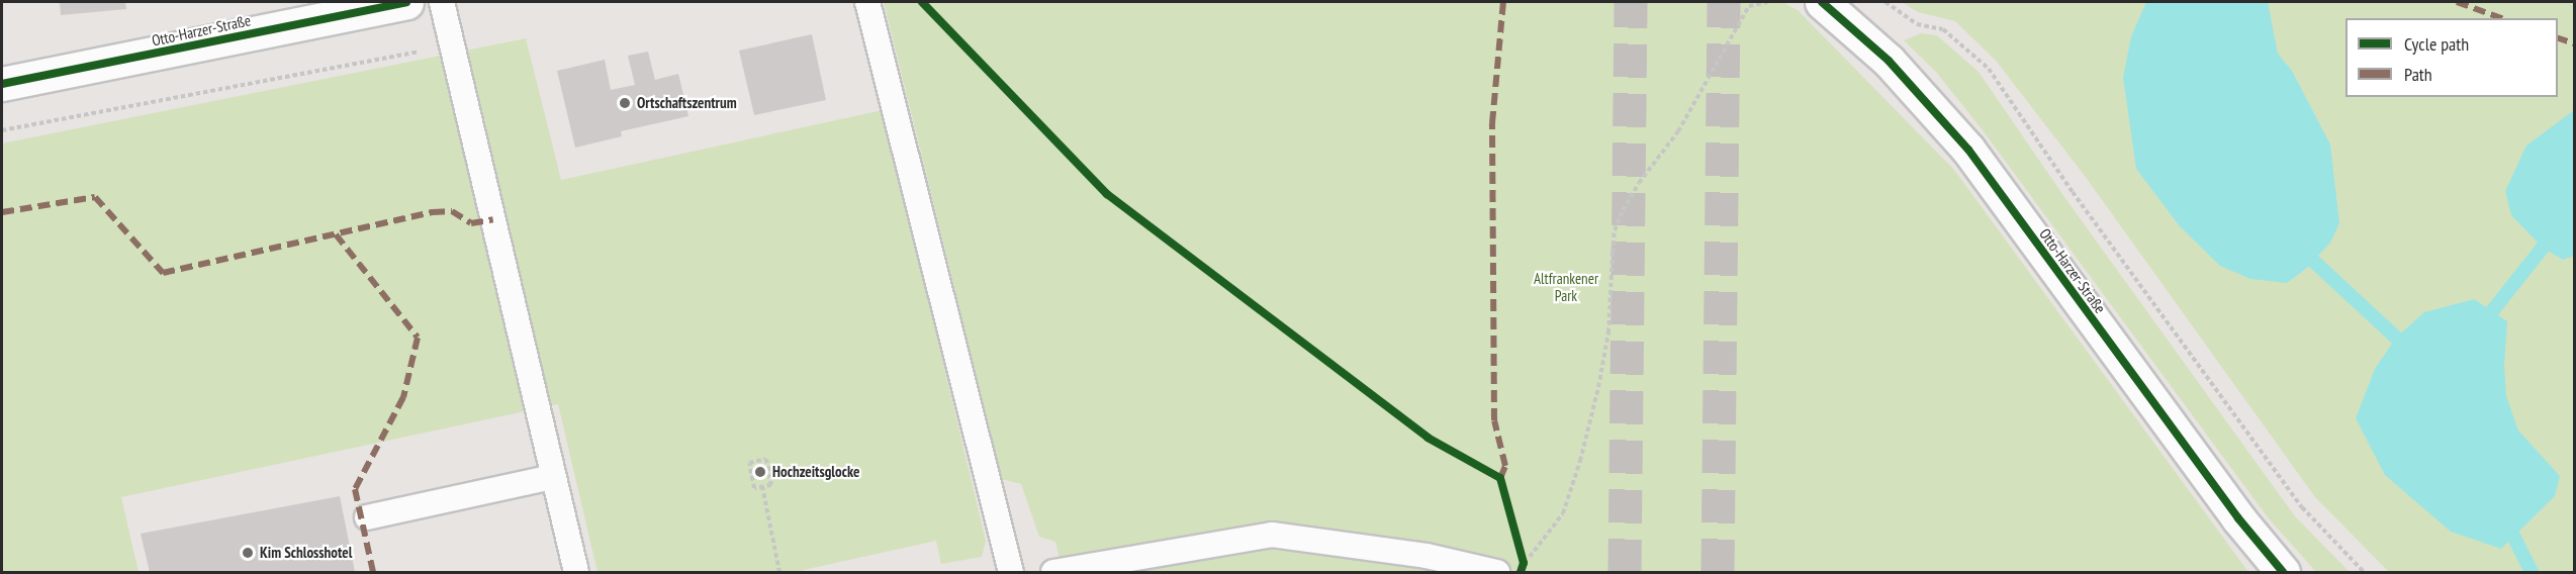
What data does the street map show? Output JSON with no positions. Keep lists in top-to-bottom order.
{
  "streets": {
    "street": ["Otto-Harzer-Straße"]
  },
  "parks": ["Altfrankener Park"],
  "places": ["Ortschaftszentrum", "Hochzeitsglocke", "Kim Schlosshotel"],
  "legend": ["Cycle path", "Path"]
}
